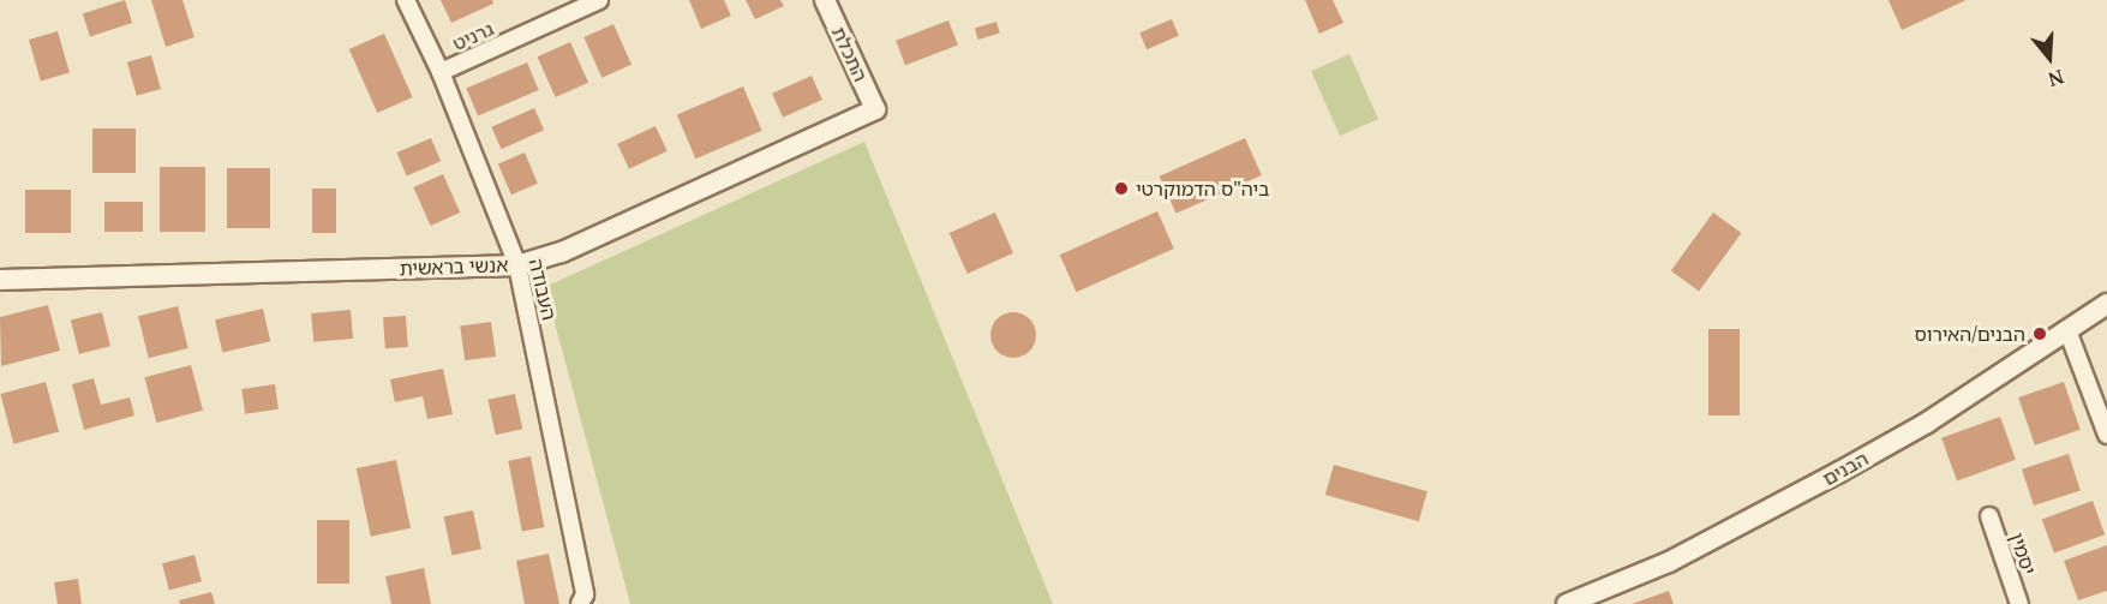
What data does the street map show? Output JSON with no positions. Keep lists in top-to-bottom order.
{
  "streets": {
    "street": [
      "גרניט",
      "התכלת",
      "אנשי בראשית",
      "העבודה",
      "הבנים",
      "יסמין"
    ]
  },
  "crossings": [
    ["גרניט", "העבודה"],
    ["התכלת", "אנשי בראשית"],
    ["אנשי בראשית", "העבודה"]
  ],
  "places": ["ביה\"ס הדמוקרטי", "הבנים/האירוס"],
  "north": "bottom"
}
